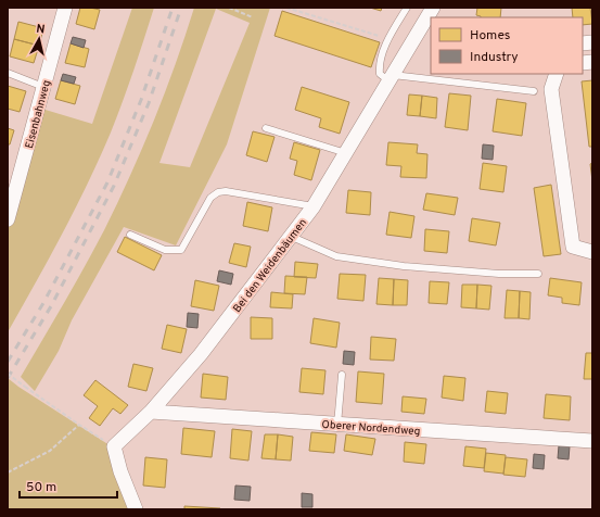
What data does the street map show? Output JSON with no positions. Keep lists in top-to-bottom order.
{
  "streets": {
    "street": ["Eisenbahnweg", "Bei den Weidenbäumen", "Oberer Nordendweg"]
  },
  "crossings": [
    ["Bei den Weidenbäumen", "Oberer Nordendweg"]
  ],
  "legend": ["Homes", "Industry"],
  "scale_bar": "50 m",
  "north": "top"
}
